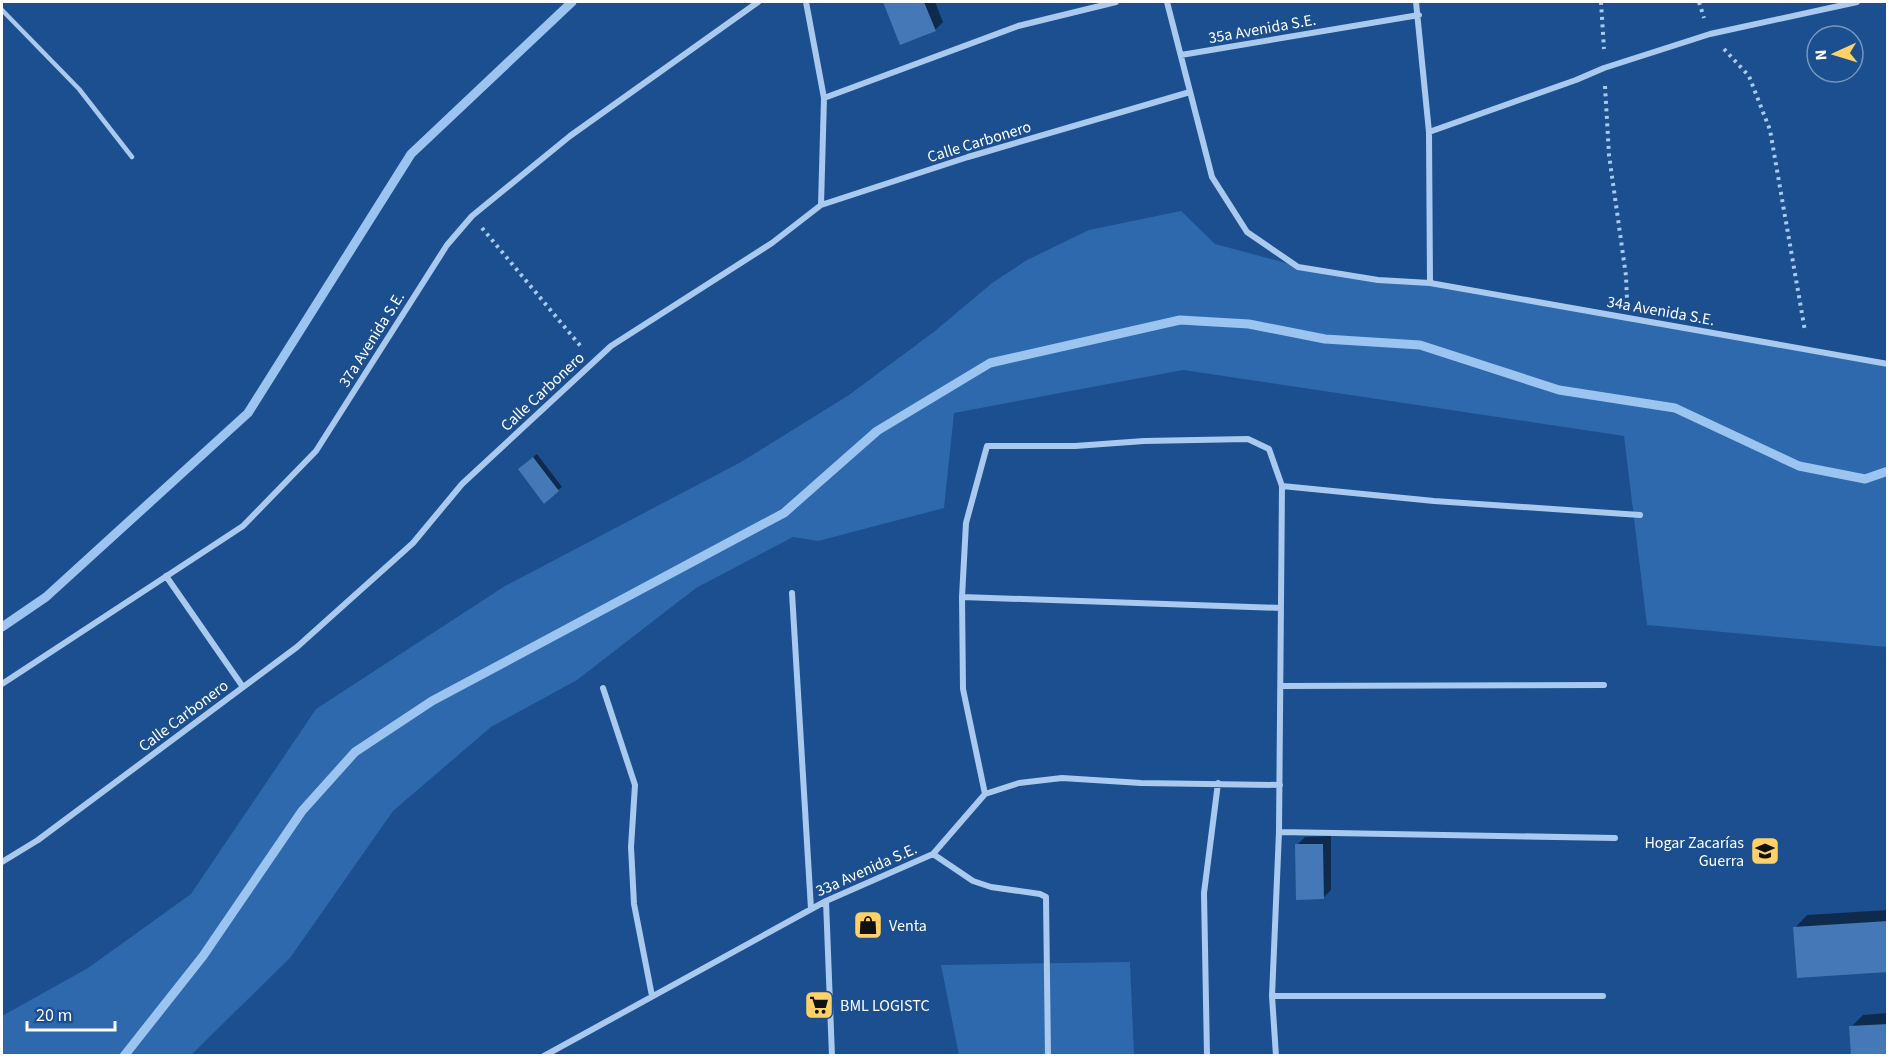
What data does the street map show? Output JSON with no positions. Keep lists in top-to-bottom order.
{
  "streets": {
    "street": [
      "35a Avenida S.E.",
      "Calle Carbonero",
      "34a Avenida S.E.",
      "37a Avenida S.E.",
      "33a Avenida S.E."
    ]
  },
  "crossings": [
    ["35a Avenida S.E.", "34a Avenida S.E."],
    ["Calle Carbonero", "34a Avenida S.E."]
  ],
  "places": {
    "school or university": ["Hogar Zacarías Guerra"],
    "shop": ["Venta"],
    "supermarket": ["BML LOGISTC"]
  },
  "scale_bar": "20 m",
  "north": "left"
}
